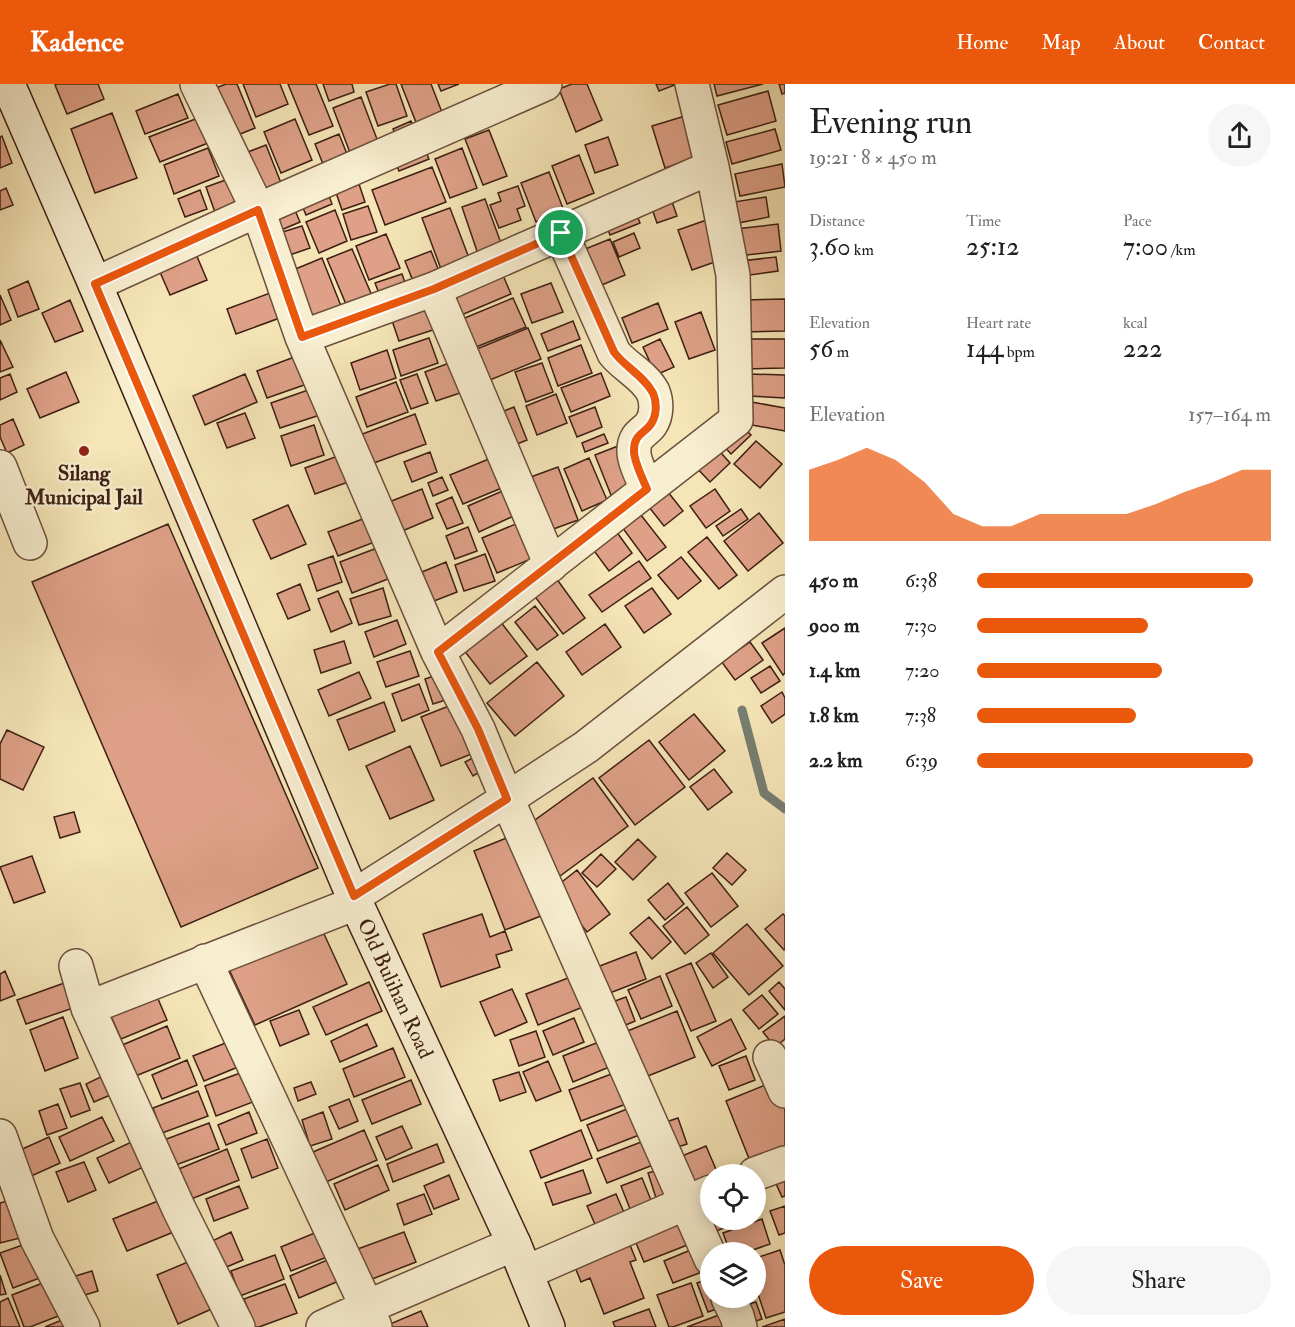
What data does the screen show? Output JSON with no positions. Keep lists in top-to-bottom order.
{
  "streets": {
    "street": ["Old Bulihan Road"]
  },
  "places": ["Silang Municipal Jail"],
  "page": {
    "header": "Kadence",
    "nav": [
      "Home",
      "Map",
      "About",
      "Contact"
    ],
    "heading": ["Evening run", "19:21 · 8 × 450 m"],
    "stats": [
      ["Distance", "3.60 km"],
      ["Time", "25:12"],
      ["Pace", "7:00 /km"],
      ["Elevation", "56 m"],
      ["Heart rate", "144 bpm"],
      ["kcal", "222"]
    ],
    "chart": ["Elevation", "157–164 m"],
    "list": [
      {
        "name": "450 m",
        "note": "6:38"
      },
      {
        "name": "900 m",
        "note": "7:30"
      },
      {
        "name": "1.4 km",
        "note": "7:20"
      },
      {
        "name": "1.8 km",
        "note": "7:38"
      },
      {
        "name": "2.2 km",
        "note": "6:39"
      }
    ],
    "buttons": ["Save", "Share"]
  }
}
